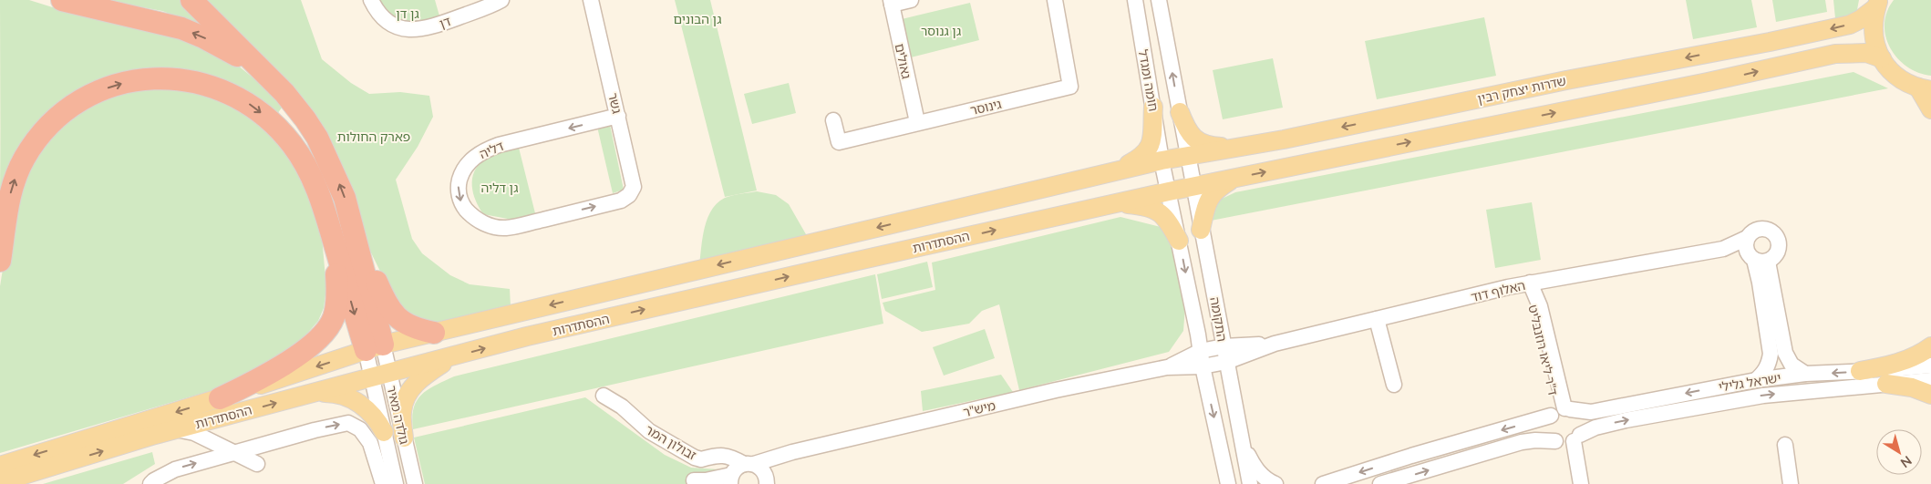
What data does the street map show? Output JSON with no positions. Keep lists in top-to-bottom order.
{
  "streets": {
    "main road": ["שדרות יצחק רבין", "ההסתדרות"],
    "street": [
      "דן",
      "גאולים",
      "חומה ומגדל",
      "גשר",
      "גינוסר",
      "דליה",
      "האלוף דוד",
      "התקומה",
      "ד\"ר ליאו רוזנבליט",
      "ישראל גלילי",
      "מיש\"ר",
      "גולדה מאיר",
      "זבולון המר"
    ]
  },
  "crossings": [
    ["גאולים", "גינוסר"],
    ["חומה ומגדל", "שדרות יצחק רבין"],
    ["חומה ומגדל", "ההסתדרות"],
    ["חומה ומגדל", "התקומה"],
    ["שדרות יצחק רבין", "ההסתדרות"],
    ["שדרות יצחק רבין", "התקומה"],
    ["גשר", "דליה"],
    ["ההסתדרות", "התקומה"],
    ["ההסתדרות", "גולדה מאיר"],
    ["האלוף דוד", "התקומה"],
    ["האלוף דוד", "ד\"ר ליאו רוזנבליט"],
    ["האלוף דוד", "מיש\"ר"],
    ["התקומה", "מיש\"ר"],
    ["ד\"ר ליאו רוזנבליט", "ישראל גלילי"],
    ["מיש\"ר", "זבולון המר"]
  ],
  "parks": [
    "גן דן",
    "גן הבונים",
    "גן גנוסר",
    "פארק החולות",
    "גן דליה"
  ],
  "north": "bottom right"
}
